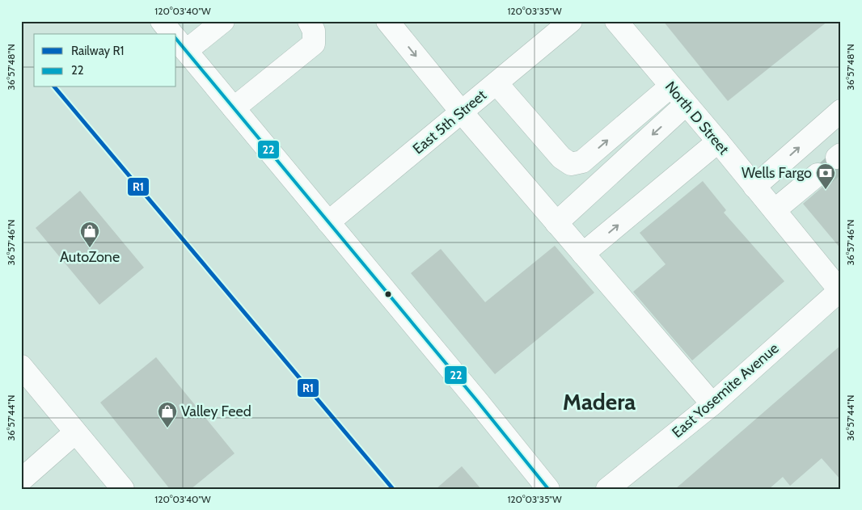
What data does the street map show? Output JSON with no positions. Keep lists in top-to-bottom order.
{
  "streets": {
    "street": ["North D Street", "East 5th Street", "East Yosemite Avenue"]
  },
  "crossings": [
    ["North D Street", "East Yosemite Avenue"]
  ],
  "districts": ["Madera"],
  "places": {
    "bank": ["Wells Fargo"],
    "shop": ["AutoZone", "Valley Feed"]
  },
  "lines": ["transit line 22", "rail line R1"],
  "legend": ["Railway R1", "22"],
  "coordinates": [
    "120°03'40\"W",
    "120°03'35\"W",
    "36°57'48\"N",
    "36°57'46\"N",
    "36°57'44\"N"
  ]
}
